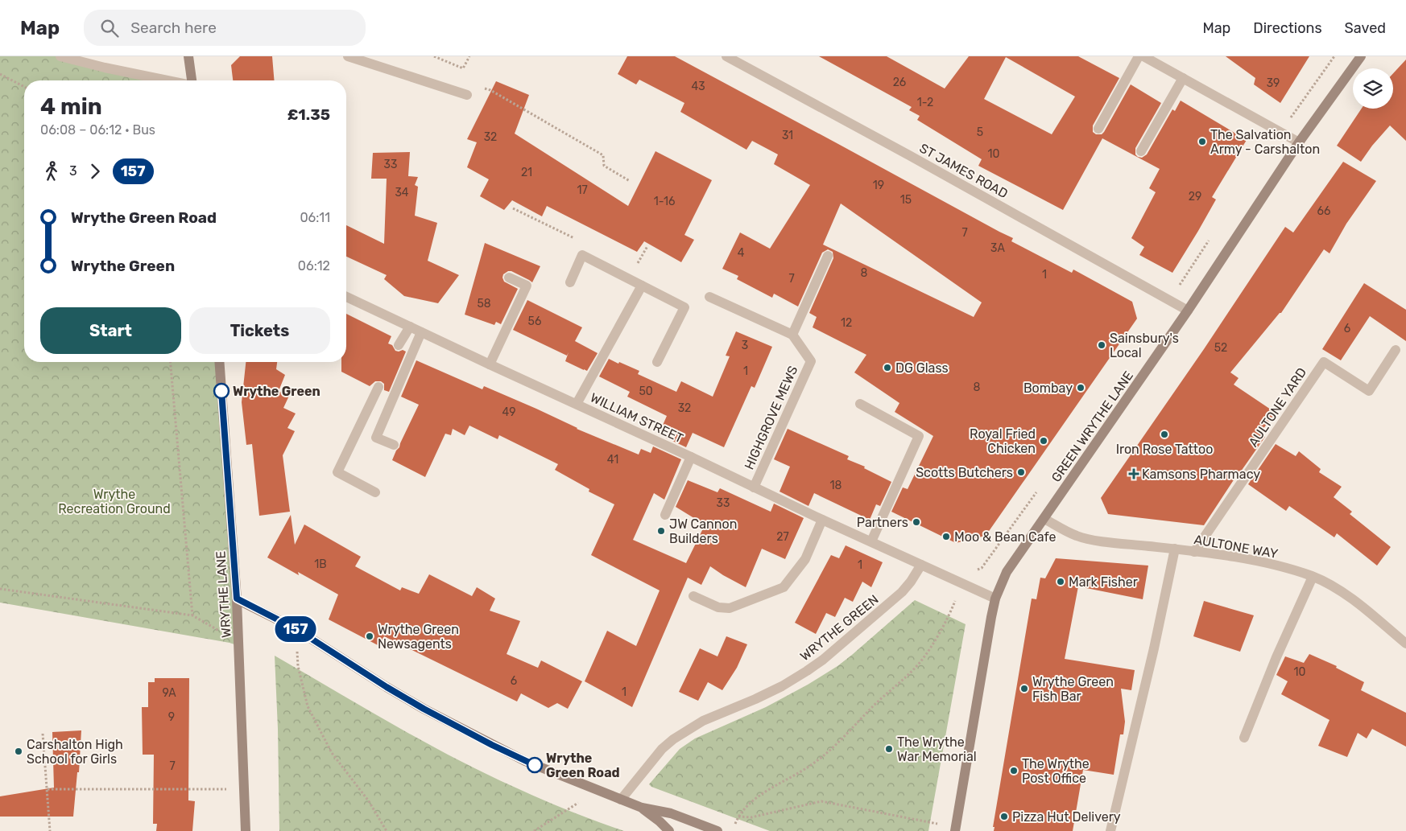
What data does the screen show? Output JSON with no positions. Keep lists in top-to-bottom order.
{
  "streets": {
    "street": [
      "ST JAMES ROAD",
      "AULTONE YARD",
      "WILLIAM STREET",
      "HIGHGROVE MEWS",
      "GREEN WRYTHE LANE",
      "AULTONE WAY",
      "WRYTHE LANE",
      "WRYTHE GREEN"
    ]
  },
  "crossings": [
    ["ST JAMES ROAD", "GREEN WRYTHE LANE"],
    ["AULTONE YARD", "AULTONE WAY"],
    ["WILLIAM STREET", "HIGHGROVE MEWS"],
    ["WILLIAM STREET", "WRYTHE GREEN"],
    ["GREEN WRYTHE LANE", "AULTONE WAY"]
  ],
  "parks": ["Wrythe Recreation Ground"],
  "places": {
    "other": [
      "The Salvation Army - Carshalton",
      "Sainsbury's Local",
      "DG Glass",
      "Bombay",
      "Wrythe Green",
      "Iron Rose Tattoo",
      "Royal Fried Chicken",
      "Scotts Butchers",
      "Partners",
      "JW Cannon Builders",
      "Moo & Bean Cafe",
      "Mark Fisher",
      "Wrythe Green Newsagents",
      "Wrythe Green Fish Bar",
      "The Wrythe War Memorial",
      "Carshalton High School for Girls",
      "Wrythe Green Road",
      "The Wrythe Post Office",
      "Pizza Hut Delivery"
    ],
    "health": ["Kamsons Pharmacy"]
  },
  "lines": ["bus line 157"],
  "house_numbers": [
    "26",
    "39",
    "43",
    "1-2",
    "5",
    "31",
    "32",
    "10",
    "33",
    "21",
    "19",
    "17",
    "34",
    "29",
    "15",
    "1-16",
    "66",
    "7",
    "3A",
    "4",
    "8",
    "1",
    "7",
    "58",
    "56",
    "12",
    "6",
    "3",
    "52",
    "1",
    "8",
    "50",
    "32",
    "49",
    "41",
    "18",
    "33",
    "27",
    "1B",
    "1",
    "10",
    "6",
    "1",
    "9A",
    "9",
    "7"
  ],
  "page": {
    "header": "Map",
    "search": "Search here",
    "nav": ["Map", "Directions", "Saved"],
    "on_map": "157",
    "heading": ["4 min", "06:08 – 06:12 · Bus", "£1.35"],
    "legs": ["3", "157"],
    "list": [
      {
        "name": "Wrythe Green Road",
        "value": "06:11"
      },
      {
        "name": "Wrythe Green",
        "value": "06:12"
      }
    ],
    "buttons": ["Start", "Tickets"]
  }
}
